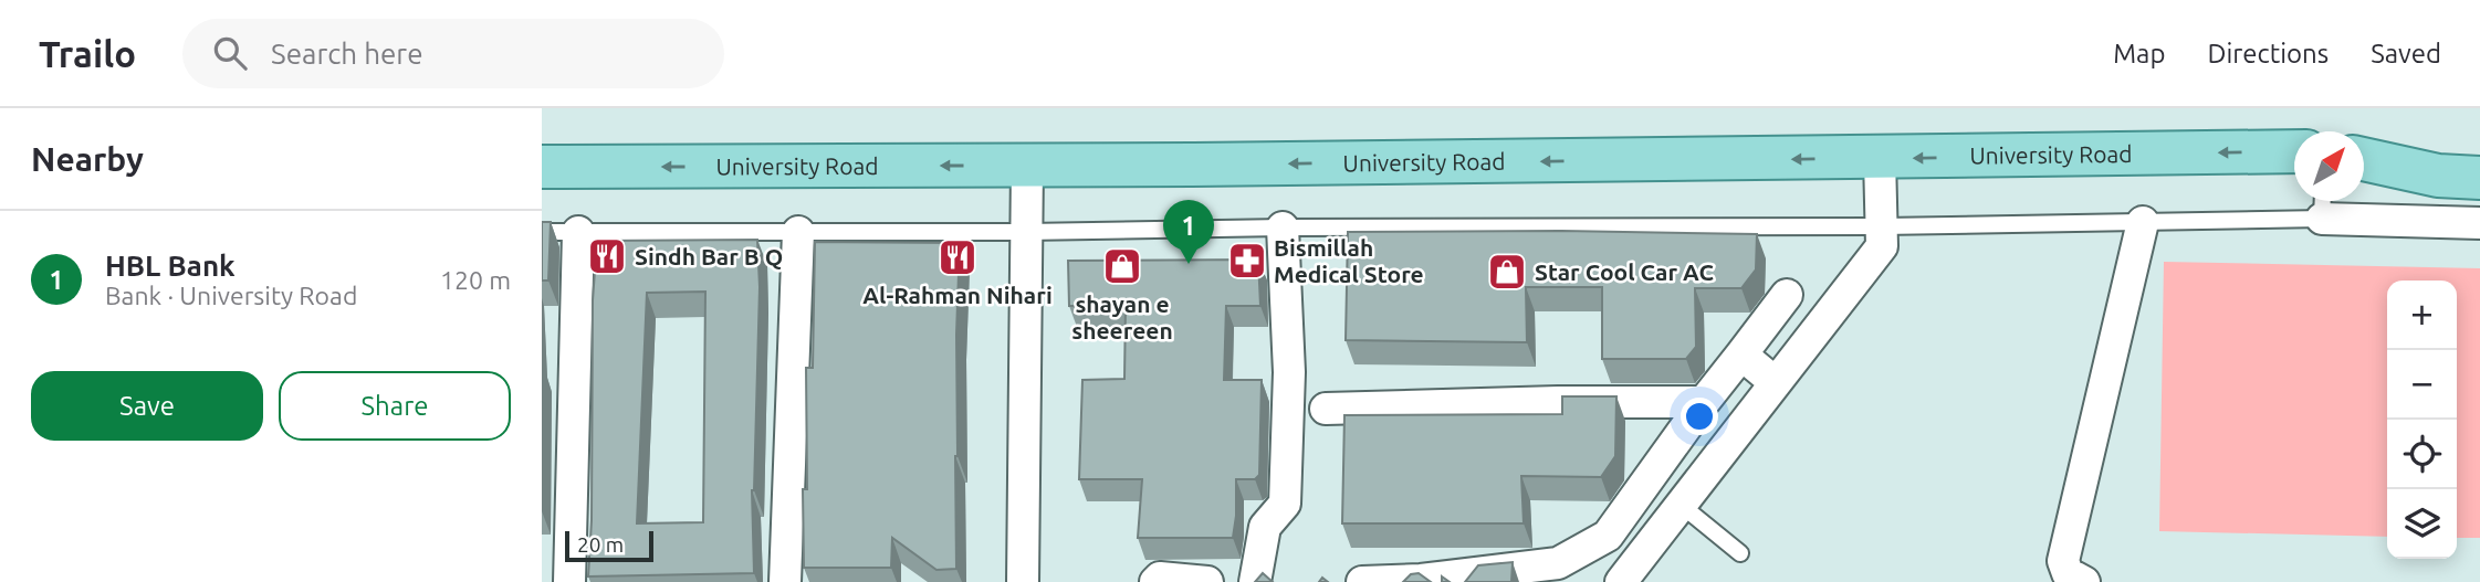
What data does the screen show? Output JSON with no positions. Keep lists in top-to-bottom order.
{
  "streets": {
    "main road": ["University Road"]
  },
  "one_way": ["University Road"],
  "places": {
    "restaurant": ["Sindh Bar B Q", "Al-Rahman Nihari"],
    "pharmacy": ["Bismillah Medical Store"],
    "shop": ["shayan e sheereen", "Star Cool Car AC"]
  },
  "scale_bar": "20 m",
  "north": "top right",
  "page": {
    "header": "Trailo",
    "search": "Search here",
    "nav": ["Map", "Directions", "Saved"],
    "heading": "Nearby",
    "pins": "1",
    "list": [
      {
        "mark": "1",
        "name": "HBL Bank",
        "note": "Bank · University Road",
        "value": "120 m"
      }
    ],
    "map_buttons": ["+", "−"],
    "buttons": ["Save", "Share"],
    "scale": "20 m"
  }
}
